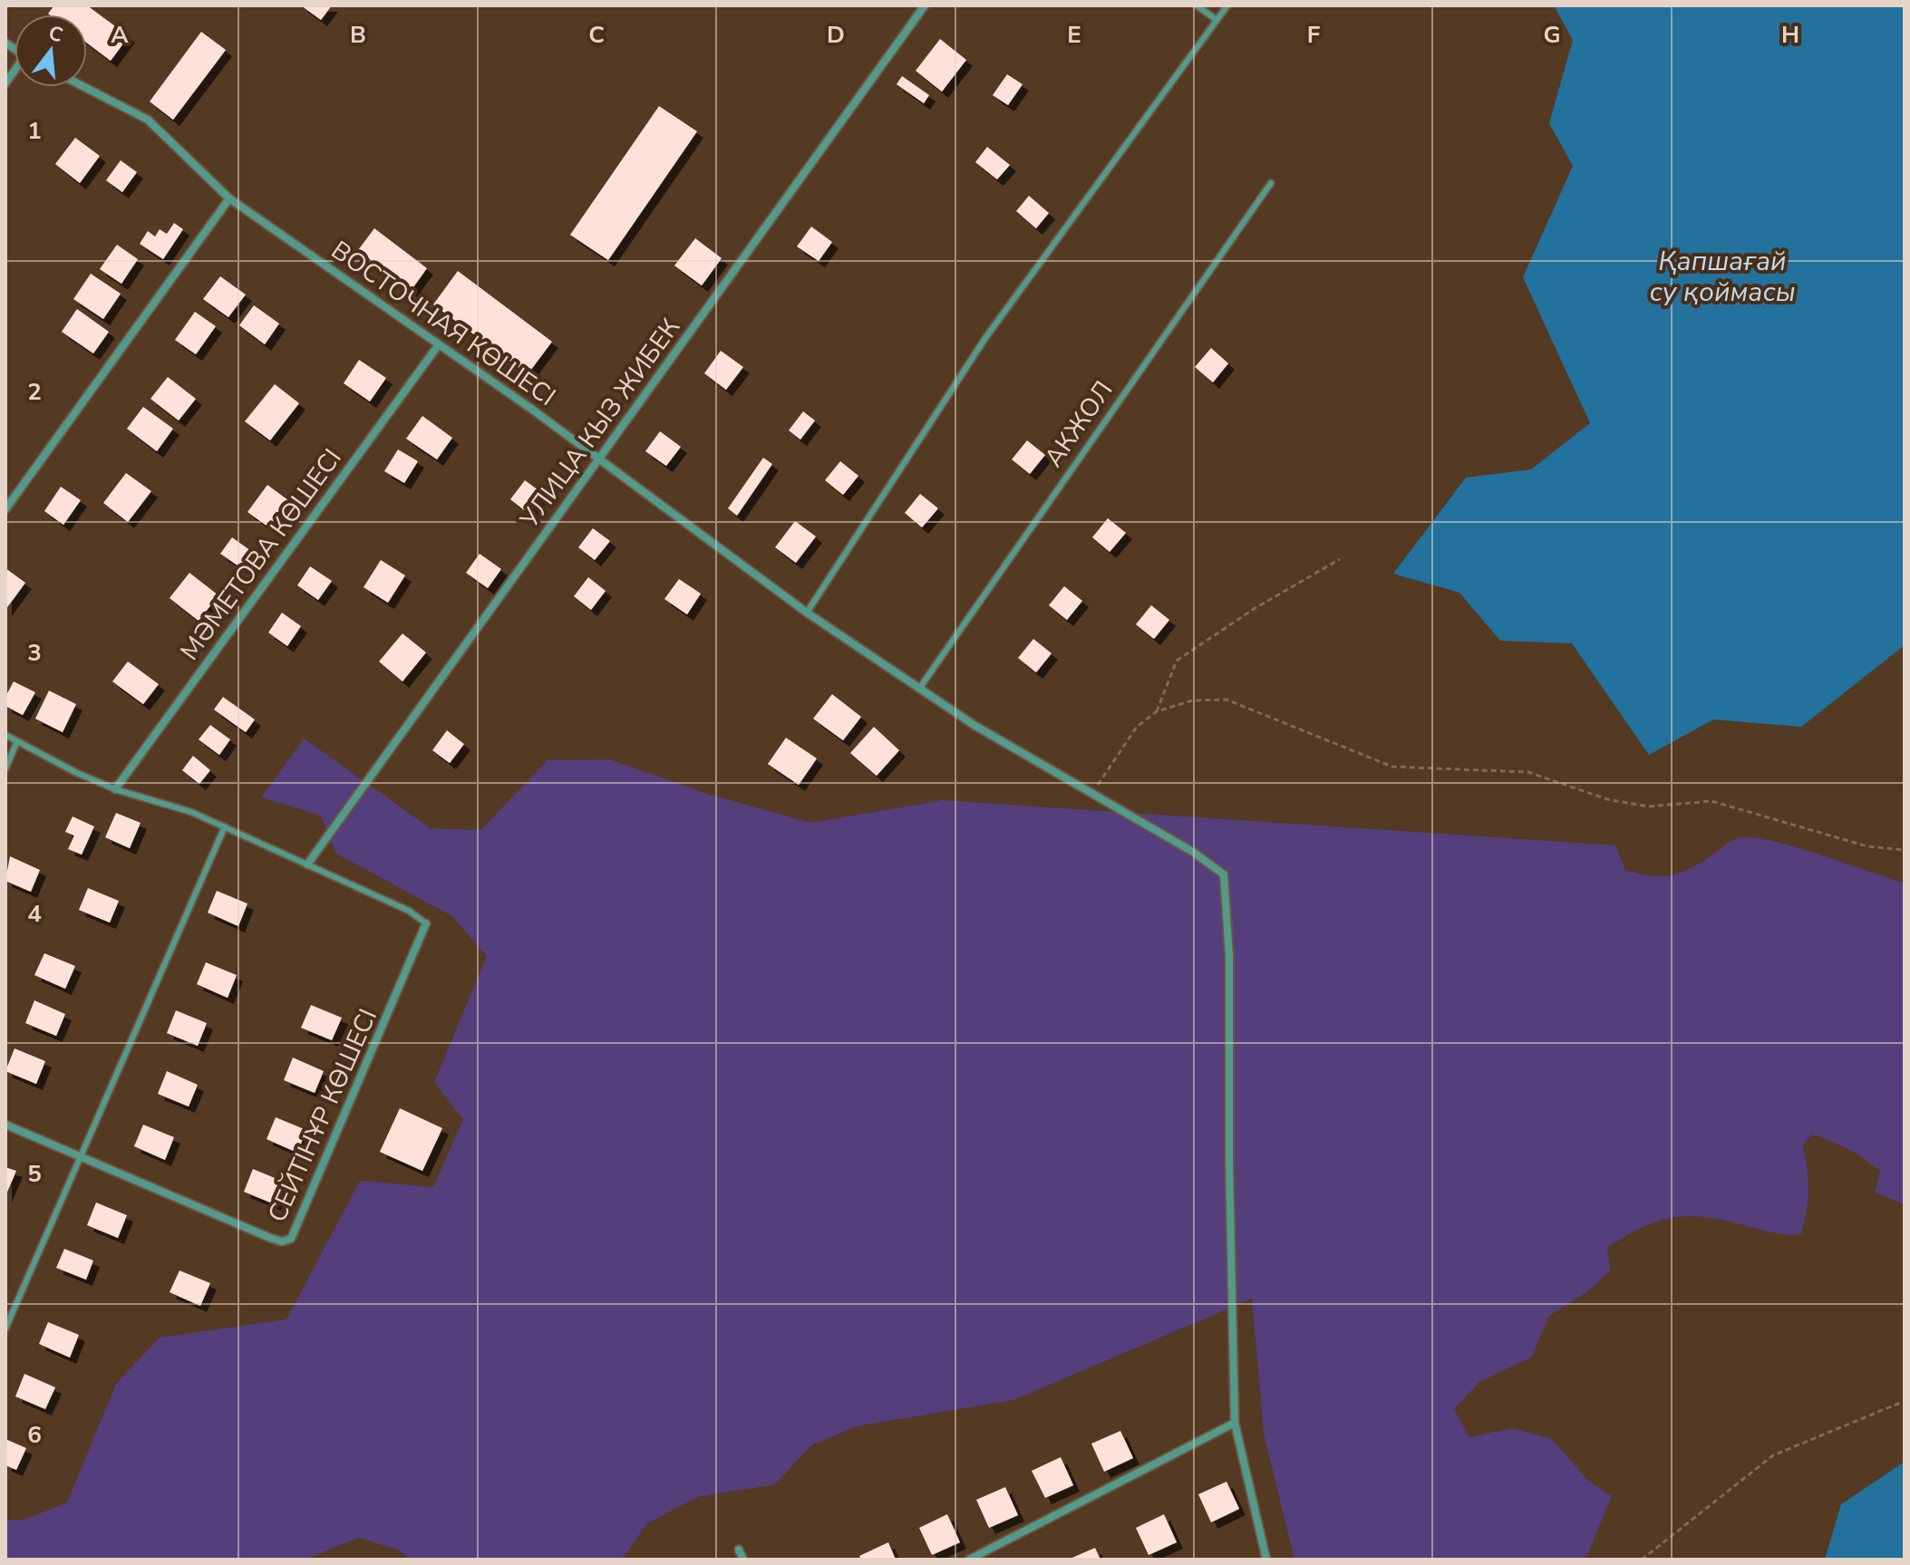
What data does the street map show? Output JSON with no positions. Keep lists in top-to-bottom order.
{
  "streets": {
    "street": [
      "ВОСТОЧНАЯ КӨШЕСІ",
      "УЛИЦА КЫЗ ЖИБЕК",
      "МӘМЕТОВА КӨШЕСІ",
      "СЕЙТІНҰР КӨШЕСІ"
    ],
    "lane": ["АКЖОЛ"]
  },
  "crossings": [
    ["ВОСТОЧНАЯ КӨШЕСІ", "УЛИЦА КЫЗ ЖИБЕК"],
    ["ВОСТОЧНАЯ КӨШЕСІ", "АКЖОЛ"],
    ["ВОСТОЧНАЯ КӨШЕСІ", "МӘМЕТОВА КӨШЕСІ"]
  ],
  "water": ["Қапшағай су қоймасы"],
  "north": "top",
  "grid": {
    "columns": [
      "A",
      "B",
      "C",
      "D",
      "E",
      "F",
      "G",
      "H"
    ],
    "rows": [
      "1",
      "2",
      "3",
      "4",
      "5",
      "6"
    ]
  }
}
